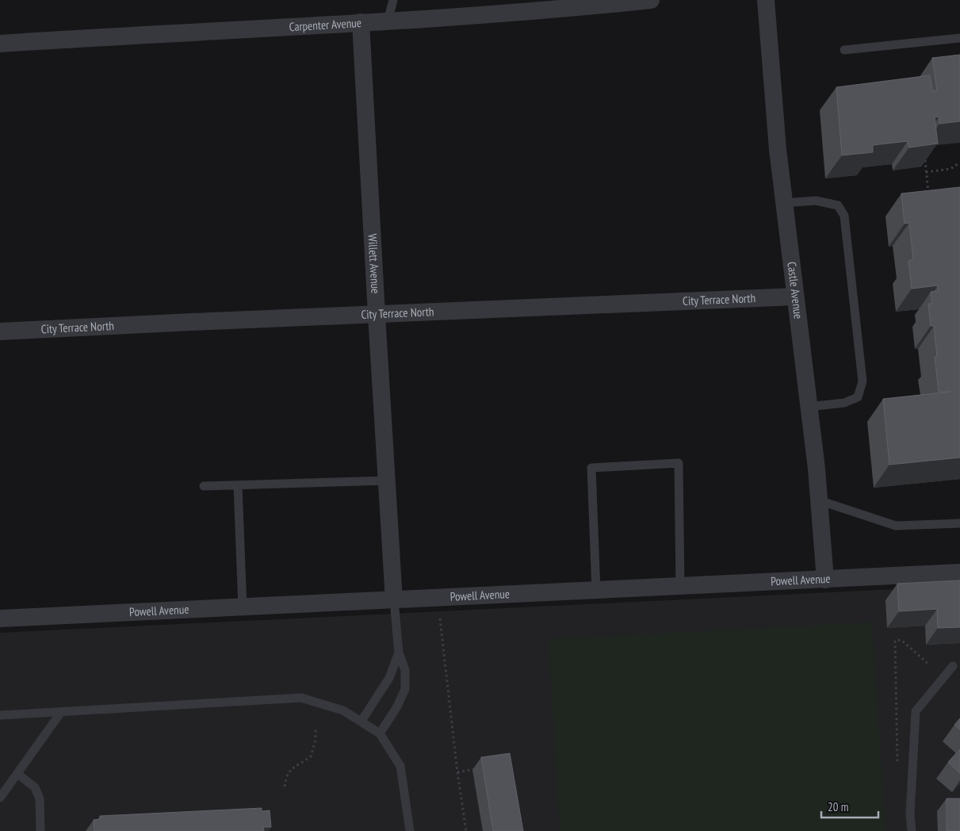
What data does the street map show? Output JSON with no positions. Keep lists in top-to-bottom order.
{
  "streets": {
    "street": [
      "Carpenter Avenue",
      "Willett Avenue",
      "Castle Avenue",
      "City Terrace North",
      "Powell Avenue"
    ]
  },
  "crossings": [
    ["Carpenter Avenue", "Willett Avenue"],
    ["Willett Avenue", "City Terrace North"],
    ["Willett Avenue", "Powell Avenue"],
    ["Castle Avenue", "City Terrace North"],
    ["Castle Avenue", "Powell Avenue"]
  ],
  "scale_bar": "20 m"
}
